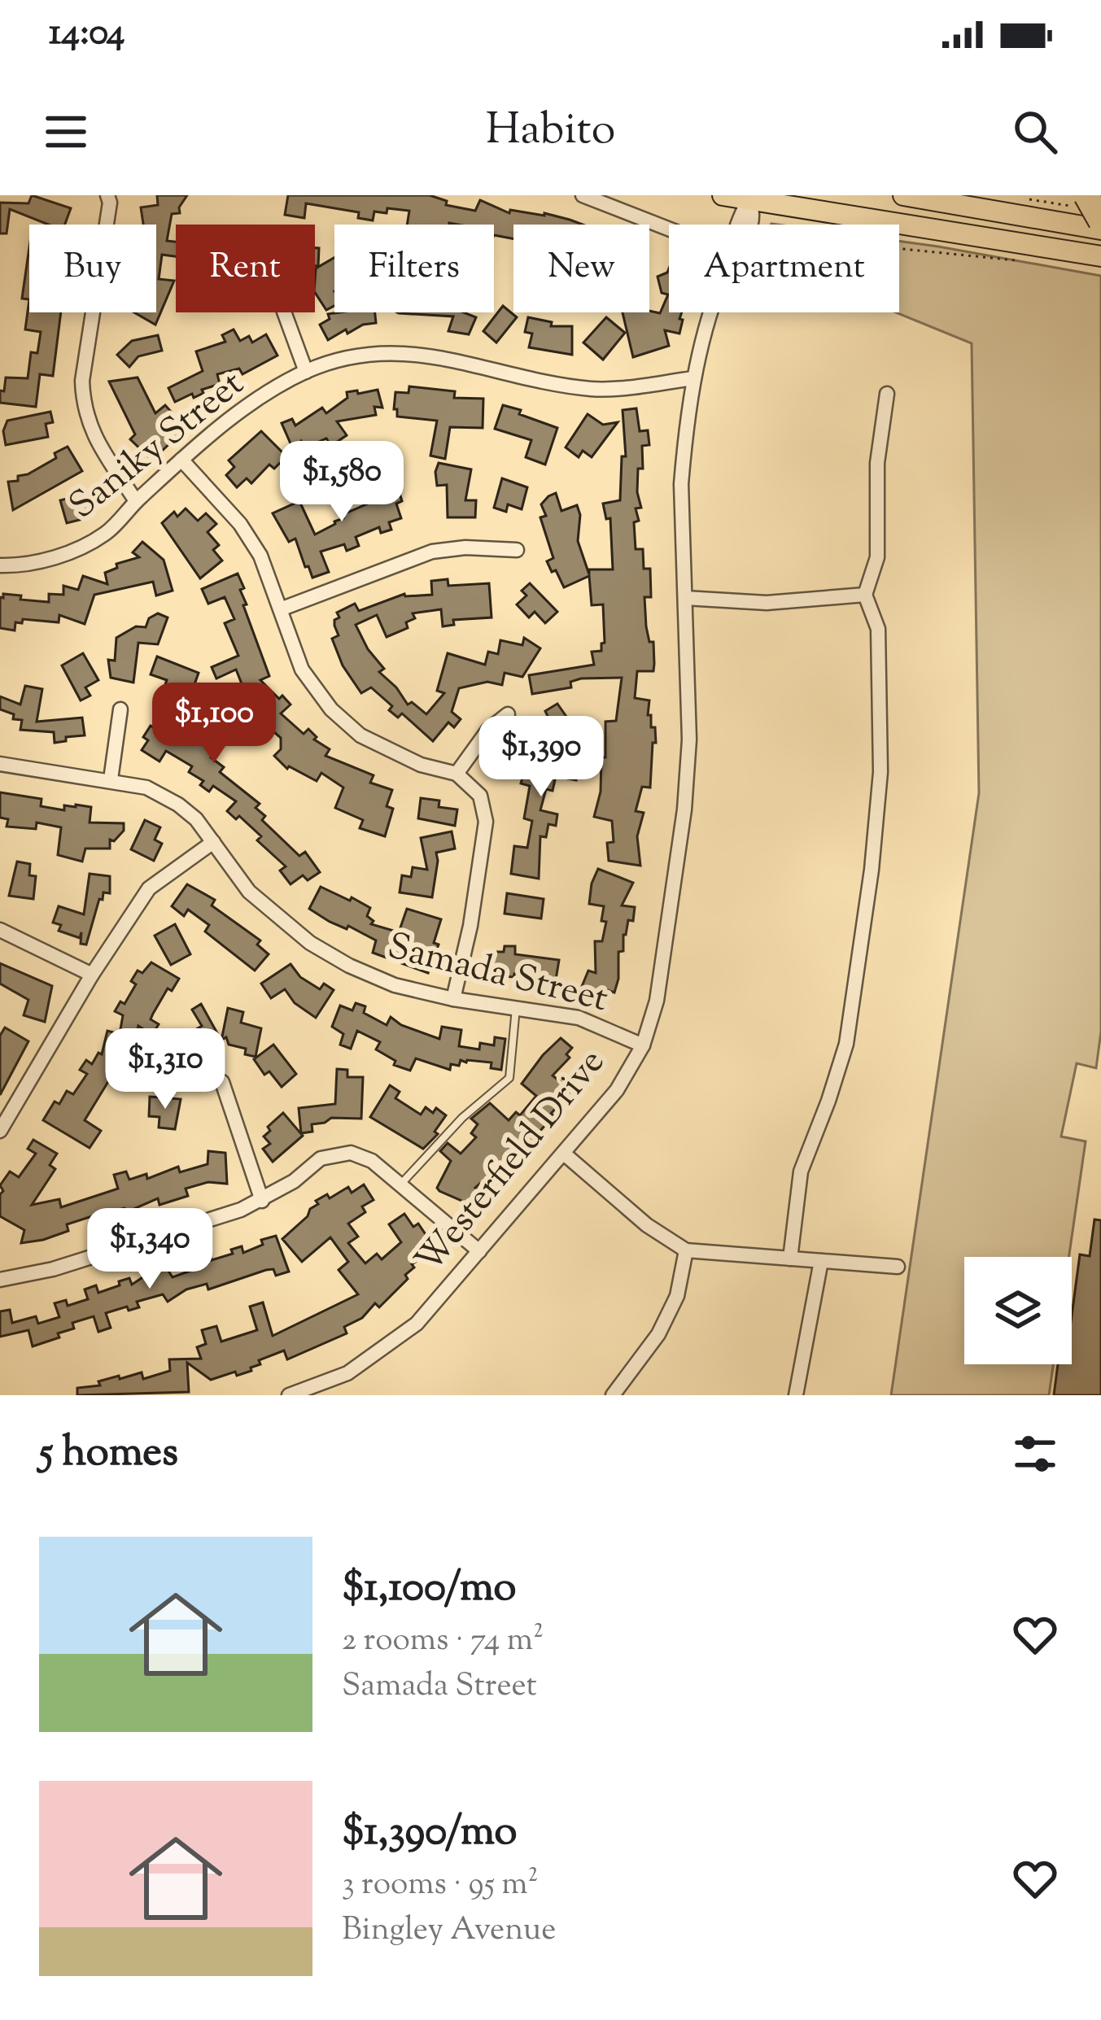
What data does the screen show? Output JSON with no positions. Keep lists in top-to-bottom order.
{
  "streets": {
    "street": ["Saniky Street", "Samada Street", "Westerfield Drive"]
  },
  "crossings": [
    ["Saniky Street", "Westerfield Drive"],
    ["Samada Street", "Westerfield Drive"]
  ],
  "page": {
    "status": "14:04",
    "header": "Habito",
    "chip": [
      "Buy",
      "Rent",
      "Filters",
      "New",
      "Apartment"
    ],
    "price": [
      "$1,580",
      "$1,100",
      "$1,390",
      "$1,310",
      "$1,340"
    ],
    "heading": "5 homes",
    "list": [
      {
        "name": "$1,100/mo",
        "note": "2 rooms · 74 m² · Samada Street"
      },
      {
        "name": "$1,390/mo",
        "note": "3 rooms · 95 m² · Bingley Avenue"
      }
    ]
  }
}
